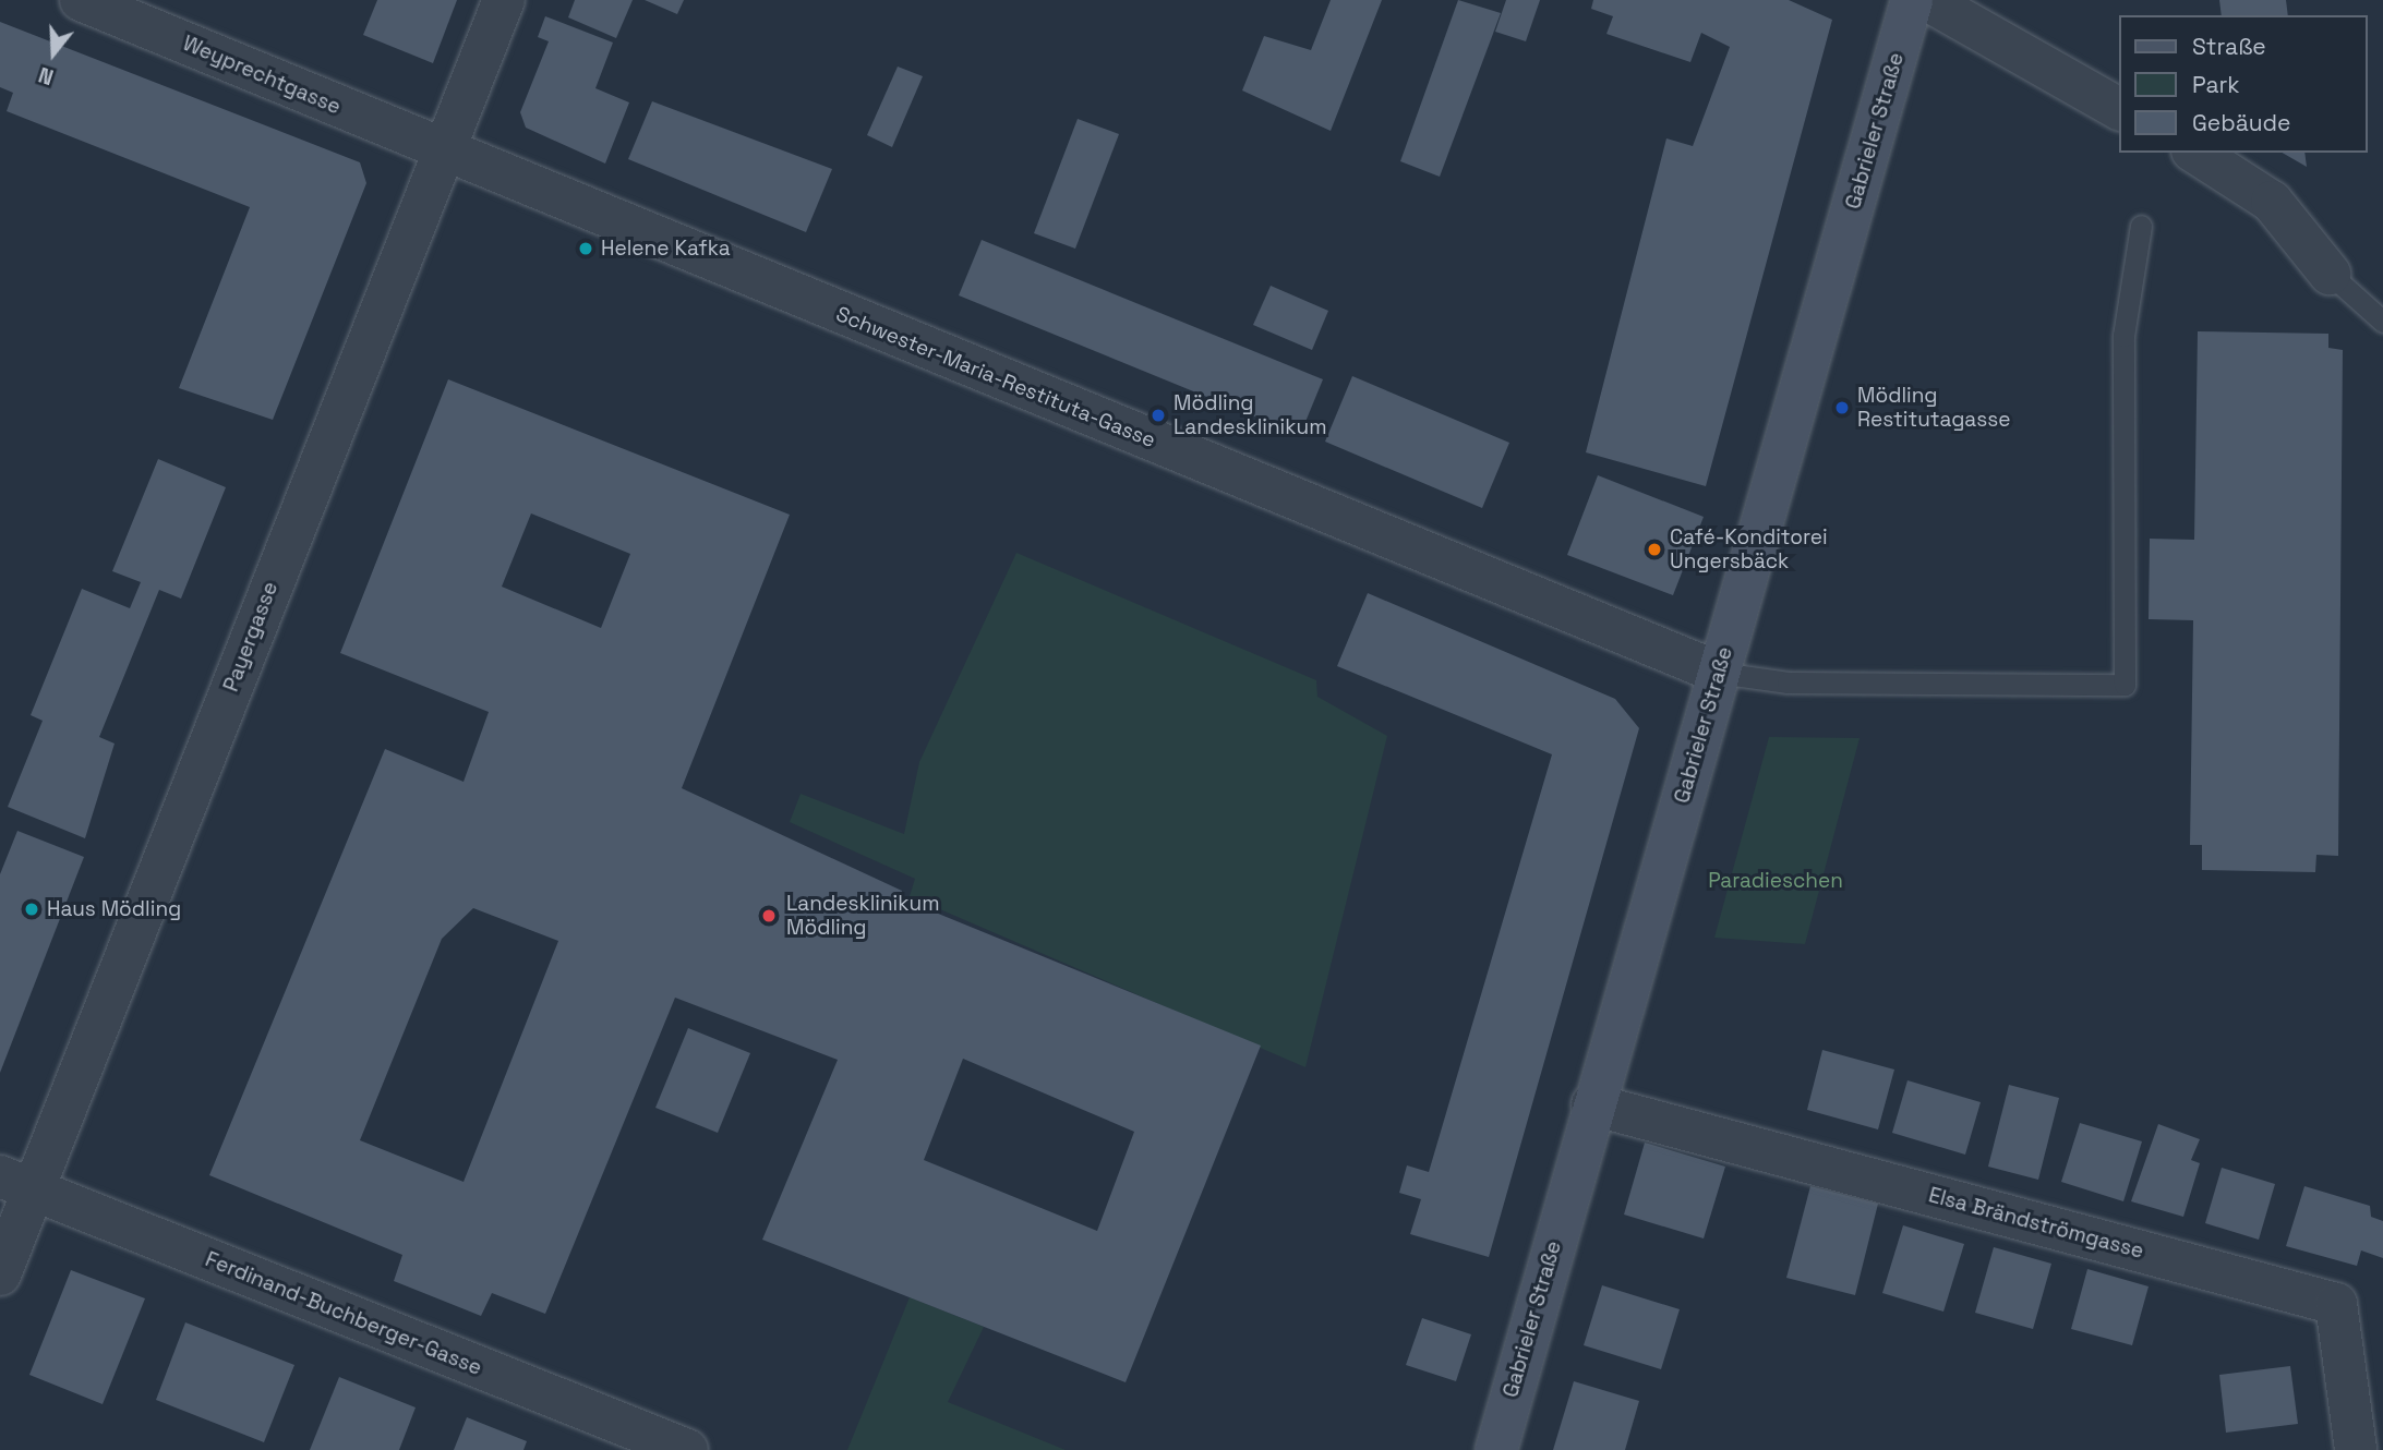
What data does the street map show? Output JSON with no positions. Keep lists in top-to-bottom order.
{
  "streets": {
    "street": [
      "Weyprechtgasse",
      "Gabrieler Straße",
      "Schwester-Maria-Restituta-Gasse",
      "Payergasse",
      "Elsa Brändströmgasse",
      "Ferdinand-Buchberger-Gasse"
    ]
  },
  "crossings": [
    ["Weyprechtgasse", "Schwester-Maria-Restituta-Gasse"],
    ["Weyprechtgasse", "Payergasse"],
    ["Gabrieler Straße", "Schwester-Maria-Restituta-Gasse"],
    ["Gabrieler Straße", "Elsa Brändströmgasse"],
    ["Schwester-Maria-Restituta-Gasse", "Payergasse"],
    ["Payergasse", "Ferdinand-Buchberger-Gasse"]
  ],
  "parks": ["Paradieschen"],
  "places": [
    "Helene Kafka",
    "Mödling Restitutagasse",
    "Mödling Landesklinikum",
    "Café-Konditorei Ungersbäck",
    "Haus Mödling",
    "Landesklinikum Mödling"
  ],
  "legend": ["Straße", "Park", "Gebäude"],
  "north": "bottom"
}
